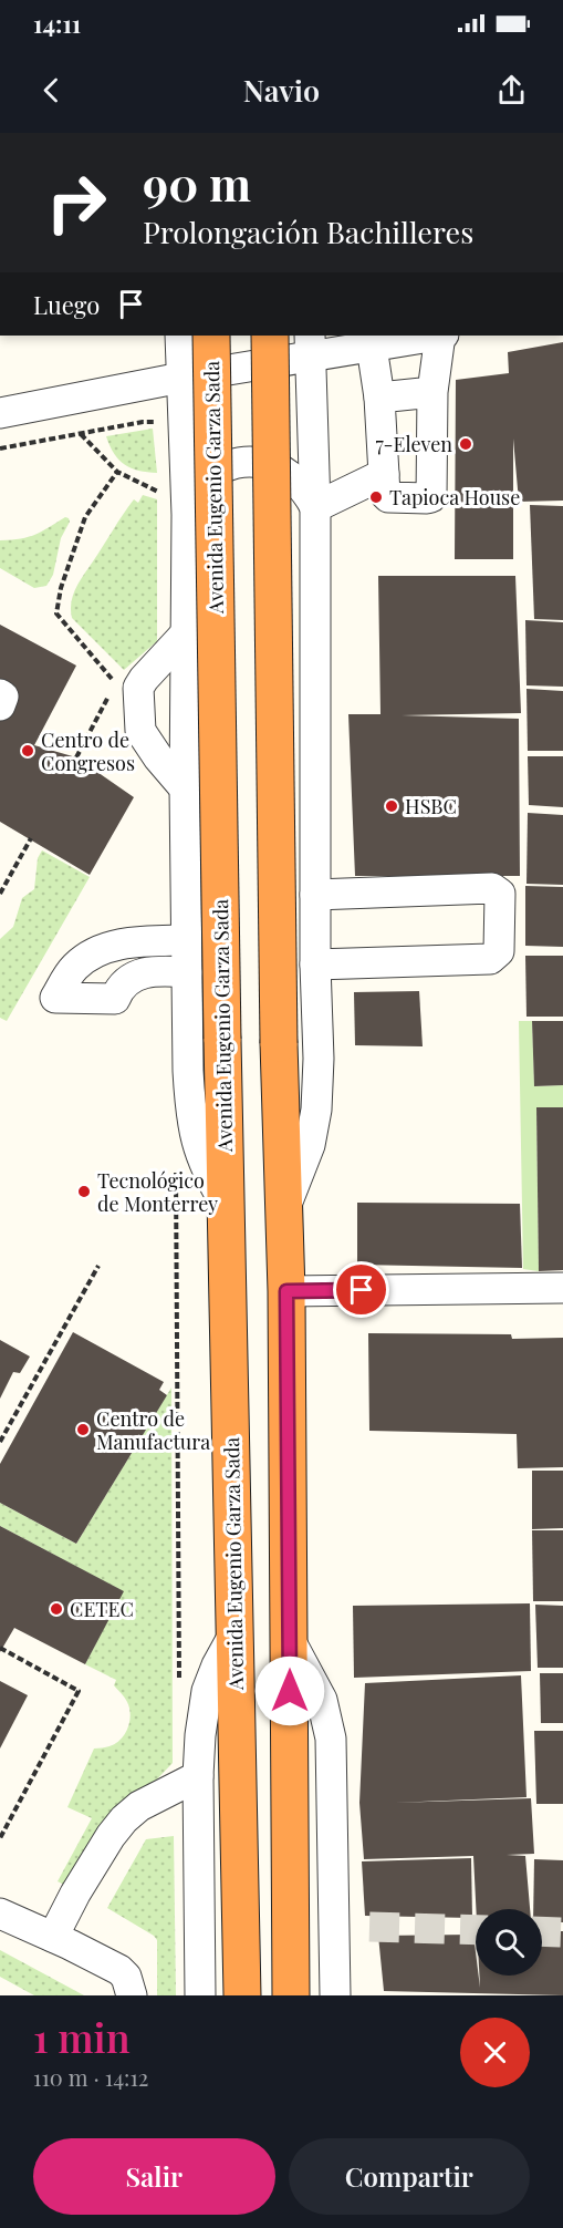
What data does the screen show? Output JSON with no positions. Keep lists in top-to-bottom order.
{
  "streets": {
    "highway": ["Avenida Eugenio Garza Sada"]
  },
  "places": [
    "7-Eleven",
    "Tapioca House",
    "Centro de Congresos",
    "HSBC",
    "Tecnológico de Monterrey",
    "Centro de Manufactura",
    "CETEC"
  ],
  "page": {
    "status": "14:11",
    "header": "Navio",
    "turn": ["90 m", "Prolongación Bachilleres"],
    "then": "Luego",
    "heading": ["1 min", "110 m · 14:12"],
    "buttons": ["Salir", "Compartir"]
  }
}
